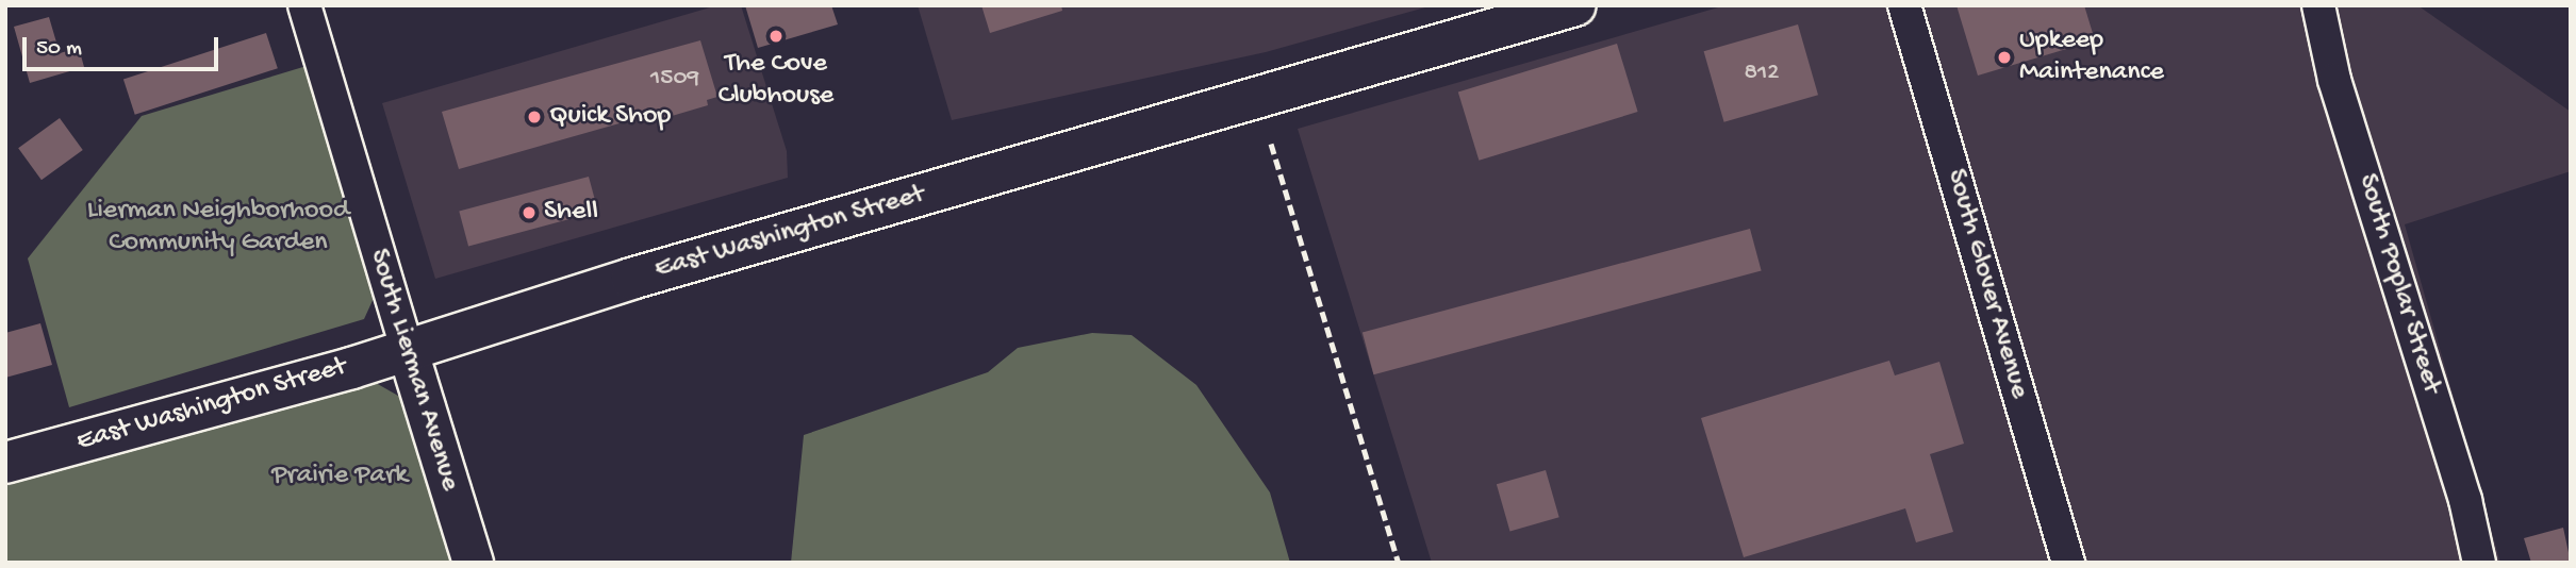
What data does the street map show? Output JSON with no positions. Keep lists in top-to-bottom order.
{
  "streets": {
    "main road": ["East Washington Street"],
    "street": ["South Glover Avenue", "South Poplar Street", "South Lierman Avenue"]
  },
  "crossings": [
    ["East Washington Street", "South Lierman Avenue"]
  ],
  "parks": ["Lierman Neighborhood Community Garden", "Prairie Park"],
  "places": [
    "The Cove Clubhouse",
    "Upkeep Maintenance",
    "Quick Shop",
    "Shell"
  ],
  "house_numbers": ["812", "1509"],
  "scale_bar": "50 m"
}
